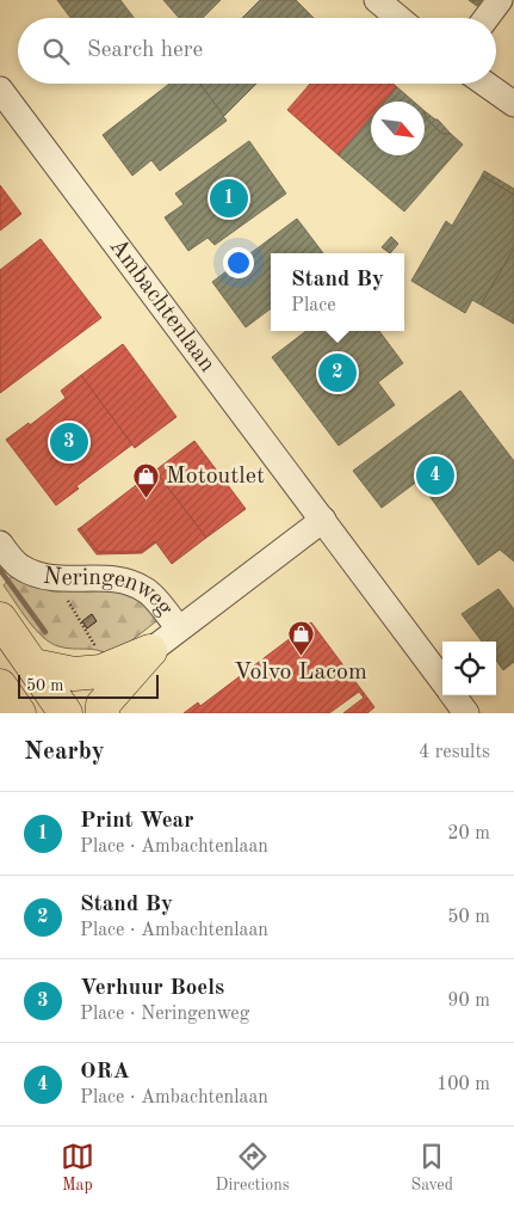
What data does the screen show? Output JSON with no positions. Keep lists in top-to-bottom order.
{
  "streets": {
    "street": ["Ambachtenlaan", "Neringenweg"]
  },
  "places": {
    "shop": ["Motoutlet", "Volvo Lacom"]
  },
  "scale_bar": "50 m",
  "north": "bottom right",
  "page": {
    "search": "Search here",
    "pins": [
      "1",
      "2",
      "3",
      "4"
    ],
    "popup": ["Stand By", "Place"],
    "scale": "50 m",
    "heading": ["Nearby", "4 results"],
    "list": [
      {
        "mark": "1",
        "name": "Print Wear",
        "note": "Place · Ambachtenlaan",
        "value": "20 m"
      },
      {
        "mark": "2",
        "name": "Stand By",
        "note": "Place · Ambachtenlaan",
        "value": "50 m"
      },
      {
        "mark": "3",
        "name": "Verhuur Boels",
        "note": "Place · Neringenweg",
        "value": "90 m"
      },
      {
        "mark": "4",
        "name": "ORA",
        "note": "Place · Ambachtenlaan",
        "value": "100 m"
      }
    ],
    "nav": ["Map", "Directions", "Saved"]
  }
}
